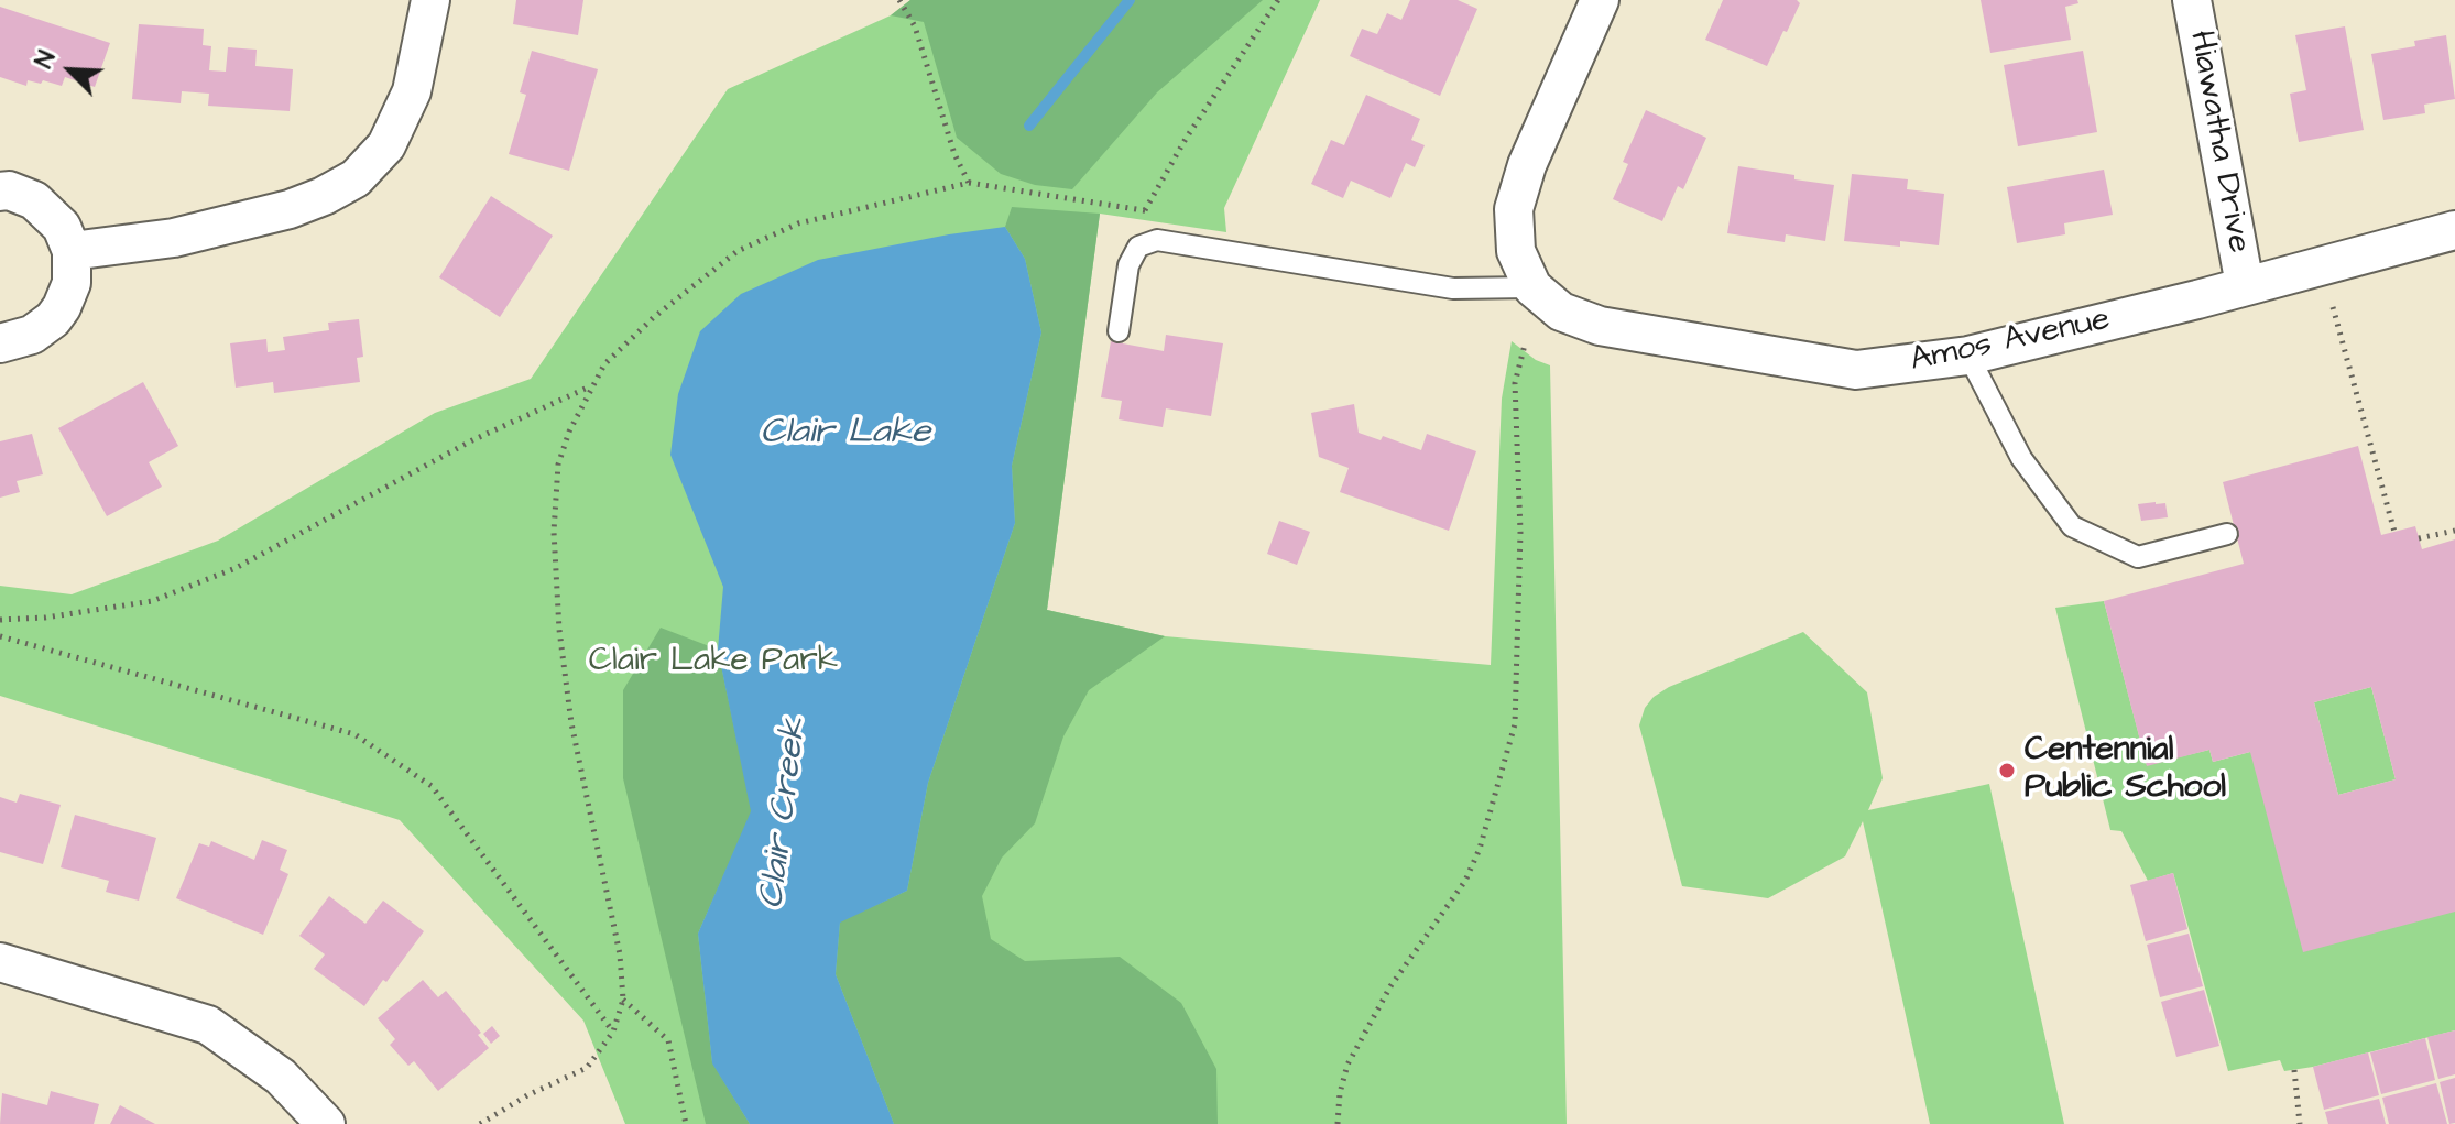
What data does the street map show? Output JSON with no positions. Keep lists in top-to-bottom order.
{
  "streets": {
    "street": ["Hiawatha Drive", "Amos Avenue"]
  },
  "crossings": [
    ["Hiawatha Drive", "Amos Avenue"]
  ],
  "water": ["Clair Lake", "Clair Creek"],
  "parks": ["Clair Lake Park"],
  "places": ["Centennial Public School"],
  "north": "top left"
}
